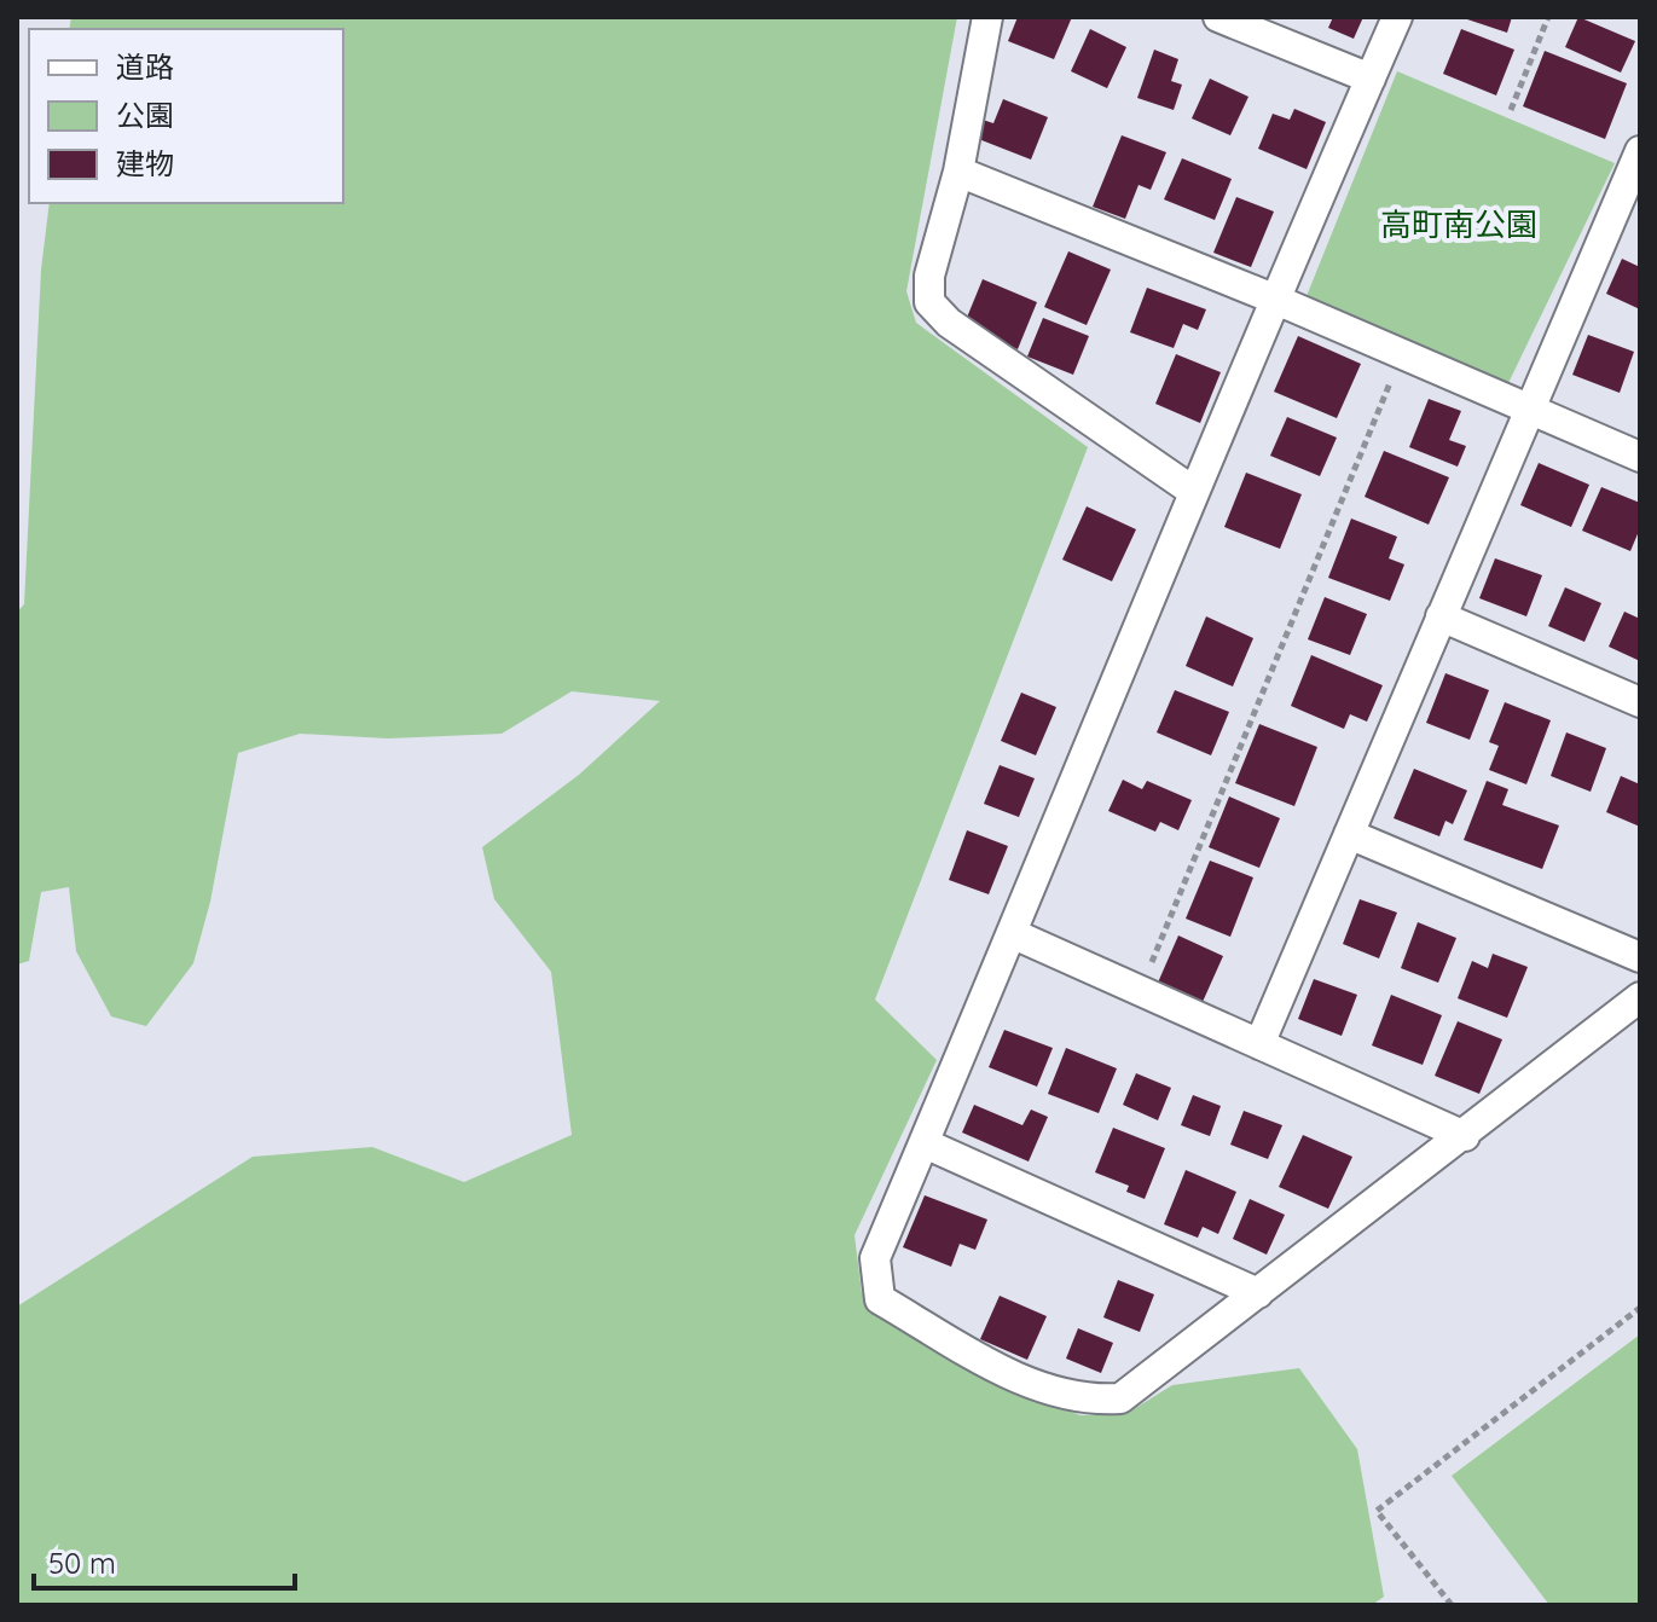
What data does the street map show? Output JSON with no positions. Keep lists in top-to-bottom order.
{
  "parks": ["高町南公園"],
  "legend": ["道路", "公園", "建物"],
  "scale_bar": "50 m"
}
